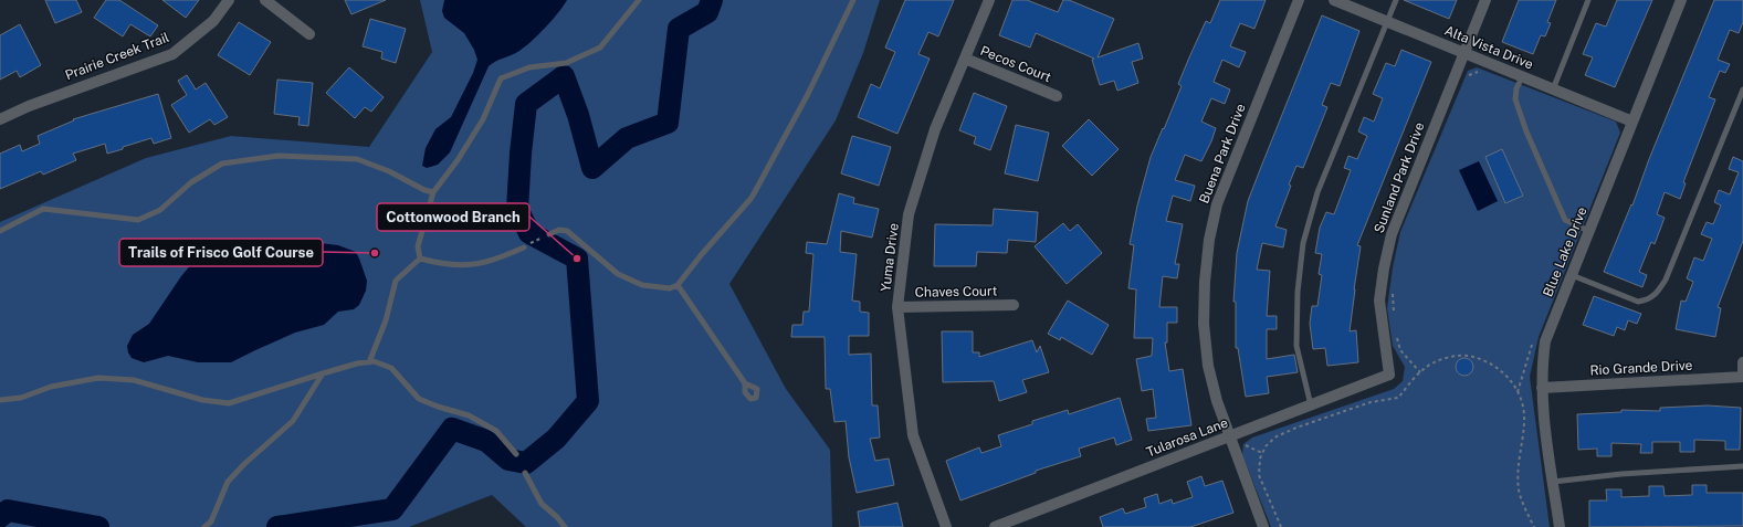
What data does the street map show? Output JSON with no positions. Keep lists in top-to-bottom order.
{
  "streets": {
    "street": [
      "Alta Vista Drive",
      "Prairie Creek Trail",
      "Pecos Court",
      "Buena Park Drive",
      "Sunland Park Drive",
      "Blue Lake Drive",
      "Yuma Drive",
      "Chaves Court",
      "Rio Grande Drive",
      "Tularosa Lane"
    ]
  },
  "crossings": [
    ["Alta Vista Drive", "Sunland Park Drive"],
    ["Alta Vista Drive", "Blue Lake Drive"],
    ["Pecos Court", "Yuma Drive"],
    ["Buena Park Drive", "Tularosa Lane"],
    ["Sunland Park Drive", "Tularosa Lane"],
    ["Blue Lake Drive", "Rio Grande Drive"],
    ["Yuma Drive", "Chaves Court"]
  ],
  "places": ["Trails of Frisco Golf Course", "Cottonwood Branch"]
}
